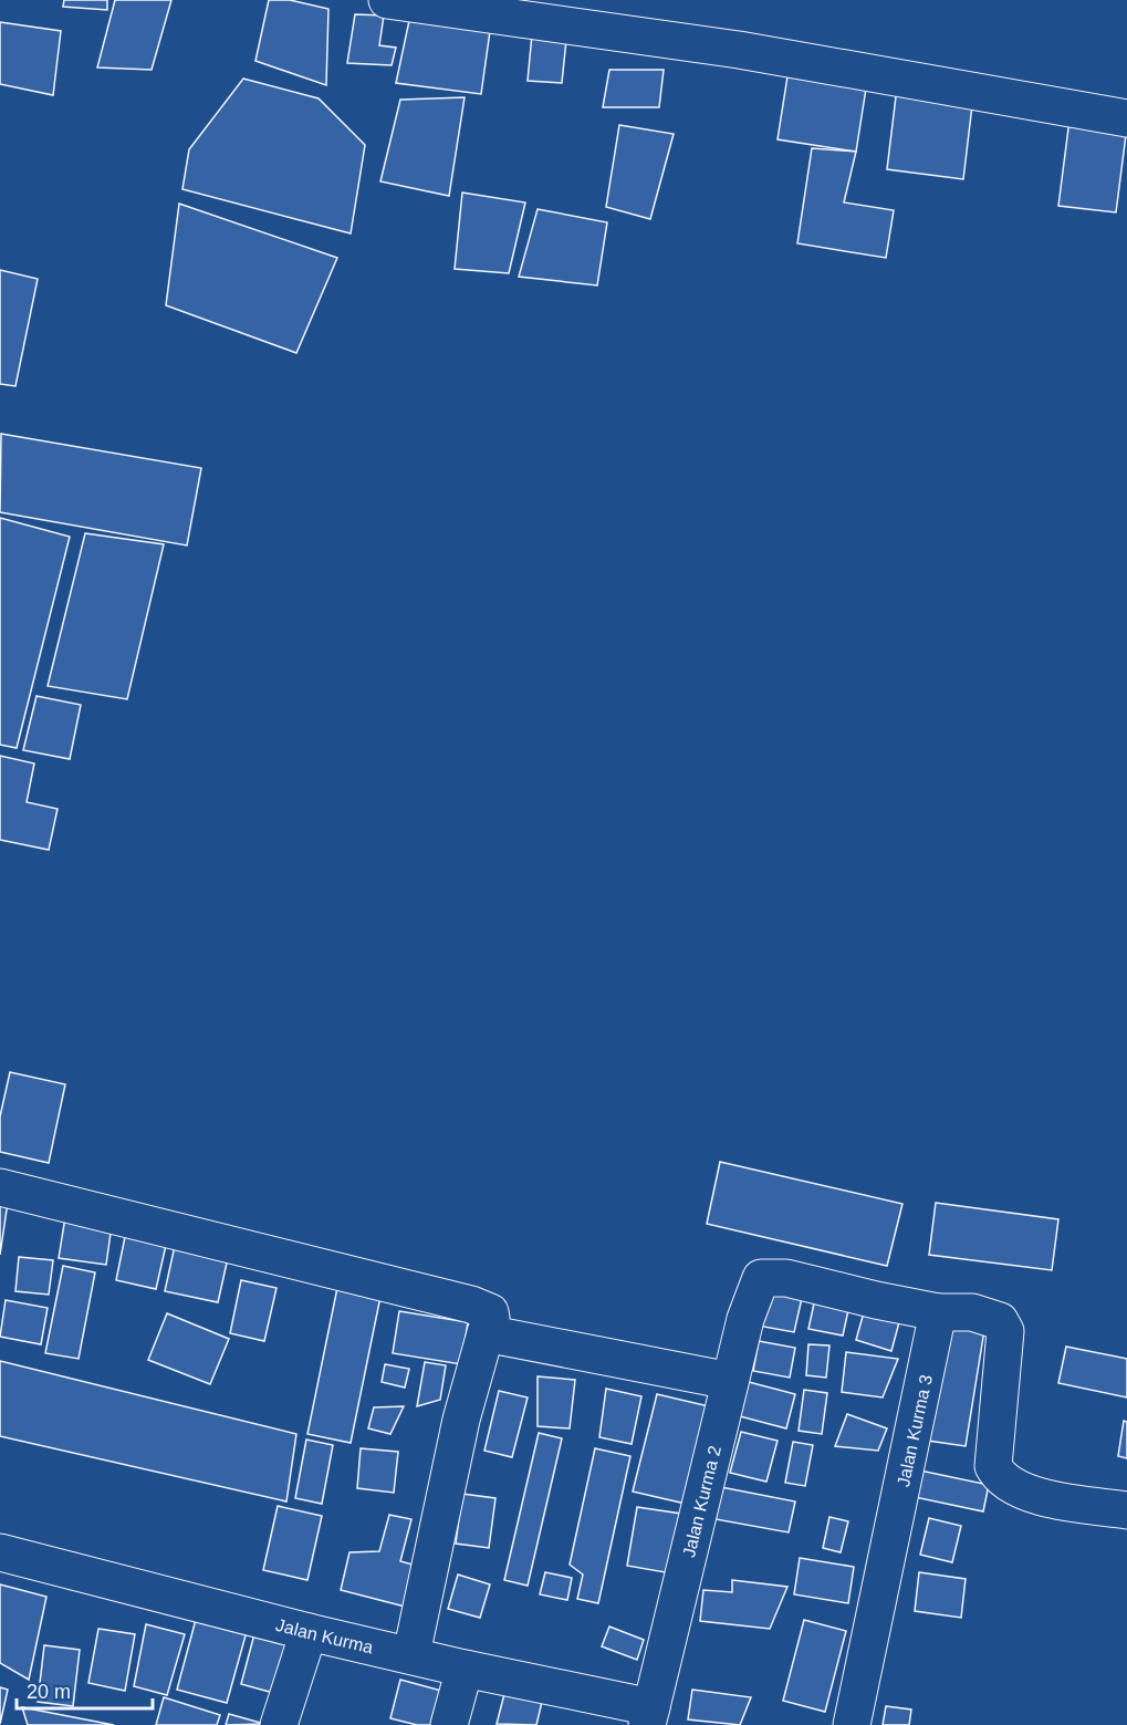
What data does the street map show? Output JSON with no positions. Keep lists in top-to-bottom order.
{
  "streets": {
    "street": ["Jalan Kurma 3", "Jalan Kurma 2", "Jalan Kurma"]
  },
  "crossings": [
    ["Jalan Kurma 3", "Jalan Kurma 2"],
    ["Jalan Kurma 2", "Jalan Kurma"]
  ],
  "scale_bar": "20 m"
}
